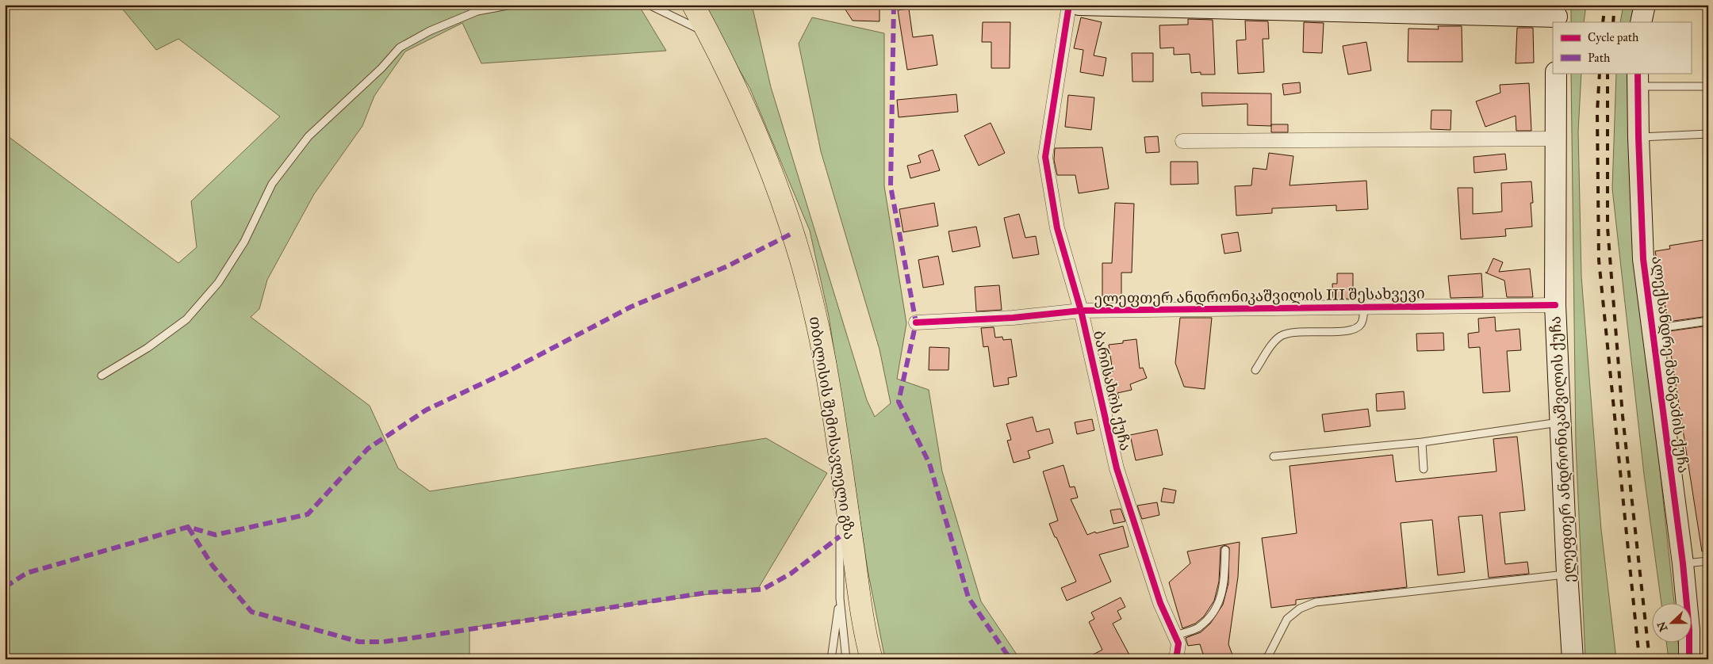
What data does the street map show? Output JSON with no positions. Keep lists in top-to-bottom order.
{
  "streets": {
    "highway": ["თბილისის შემოსავლელი გზა"],
    "street": [
      "ელეფთერ ანდრონიკაშვილის III შესახვევი",
      "ალექსანდრე მანაგაძის ქუჩა",
      "ბარისახოს ქუჩა",
      "ელეფთერ ანდრონიკაშვილის ქუჩა"
    ]
  },
  "crossings": [
    ["ელეფთერ ანდრონიკაშვილის III შესახვევი", "ბარისახოს ქუჩა"],
    ["ელეფთერ ანდრონიკაშვილის III შესახვევი", "ელეფთერ ანდრონიკაშვილის ქუჩა"]
  ],
  "legend": ["Cycle path", "Path"],
  "north": "left"
}
